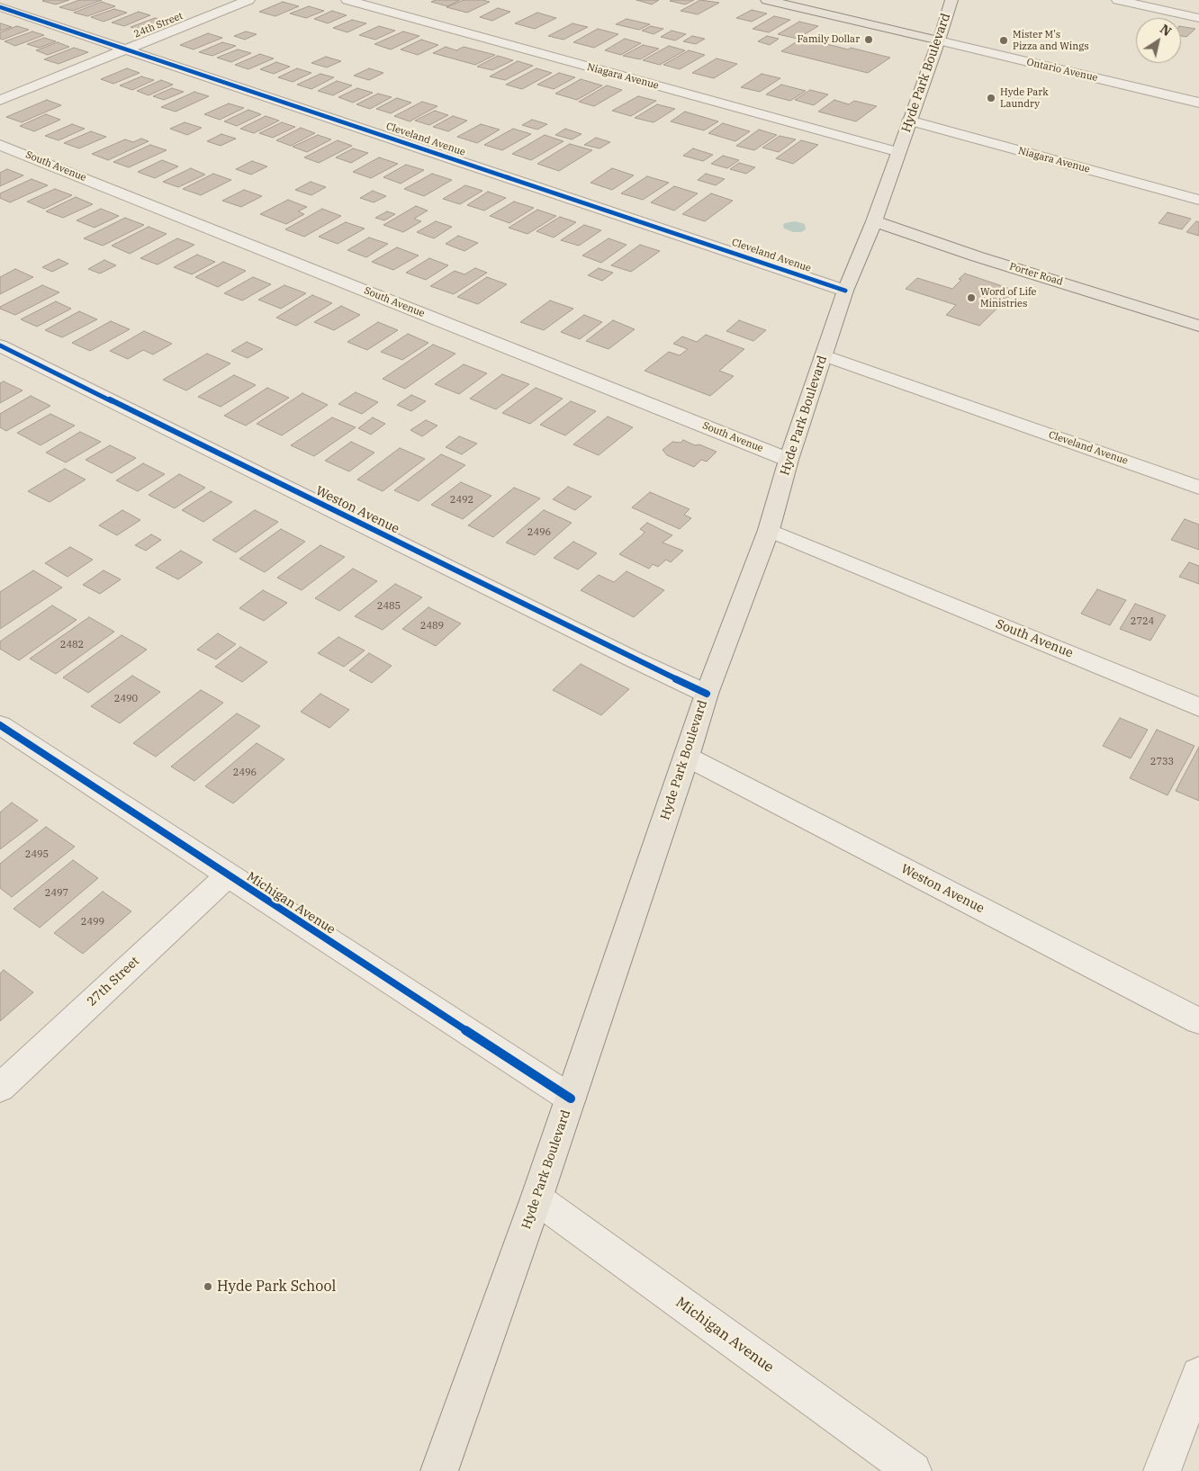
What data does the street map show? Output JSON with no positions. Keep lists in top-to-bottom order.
{
  "streets": {
    "main road": ["Ontario Avenue", "Hyde Park Boulevard", "Porter Road"],
    "street": [
      "24th Street",
      "Niagara Avenue",
      "Cleveland Avenue",
      "South Avenue",
      "Weston Avenue",
      "Michigan Avenue",
      "27th Street"
    ]
  },
  "crossings": [
    ["24th Street", "Cleveland Avenue"],
    ["Ontario Avenue", "Hyde Park Boulevard"],
    ["Hyde Park Boulevard", "Niagara Avenue"],
    ["Hyde Park Boulevard", "Cleveland Avenue"],
    ["Hyde Park Boulevard", "South Avenue"],
    ["Hyde Park Boulevard", "Porter Road"],
    ["Hyde Park Boulevard", "Weston Avenue"],
    ["Hyde Park Boulevard", "Michigan Avenue"],
    ["Michigan Avenue", "27th Street"]
  ],
  "places": [
    "Family Dollar",
    "Mister M's Pizza and Wings",
    "Hyde Park Laundry",
    "Word of Life Ministries",
    "Hyde Park School"
  ],
  "house_numbers": [
    "2492",
    "2496",
    "2485",
    "2724",
    "2489",
    "2482",
    "2490",
    "2733",
    "2496",
    "2495",
    "2497",
    "2499"
  ],
  "north": "top right"
}
